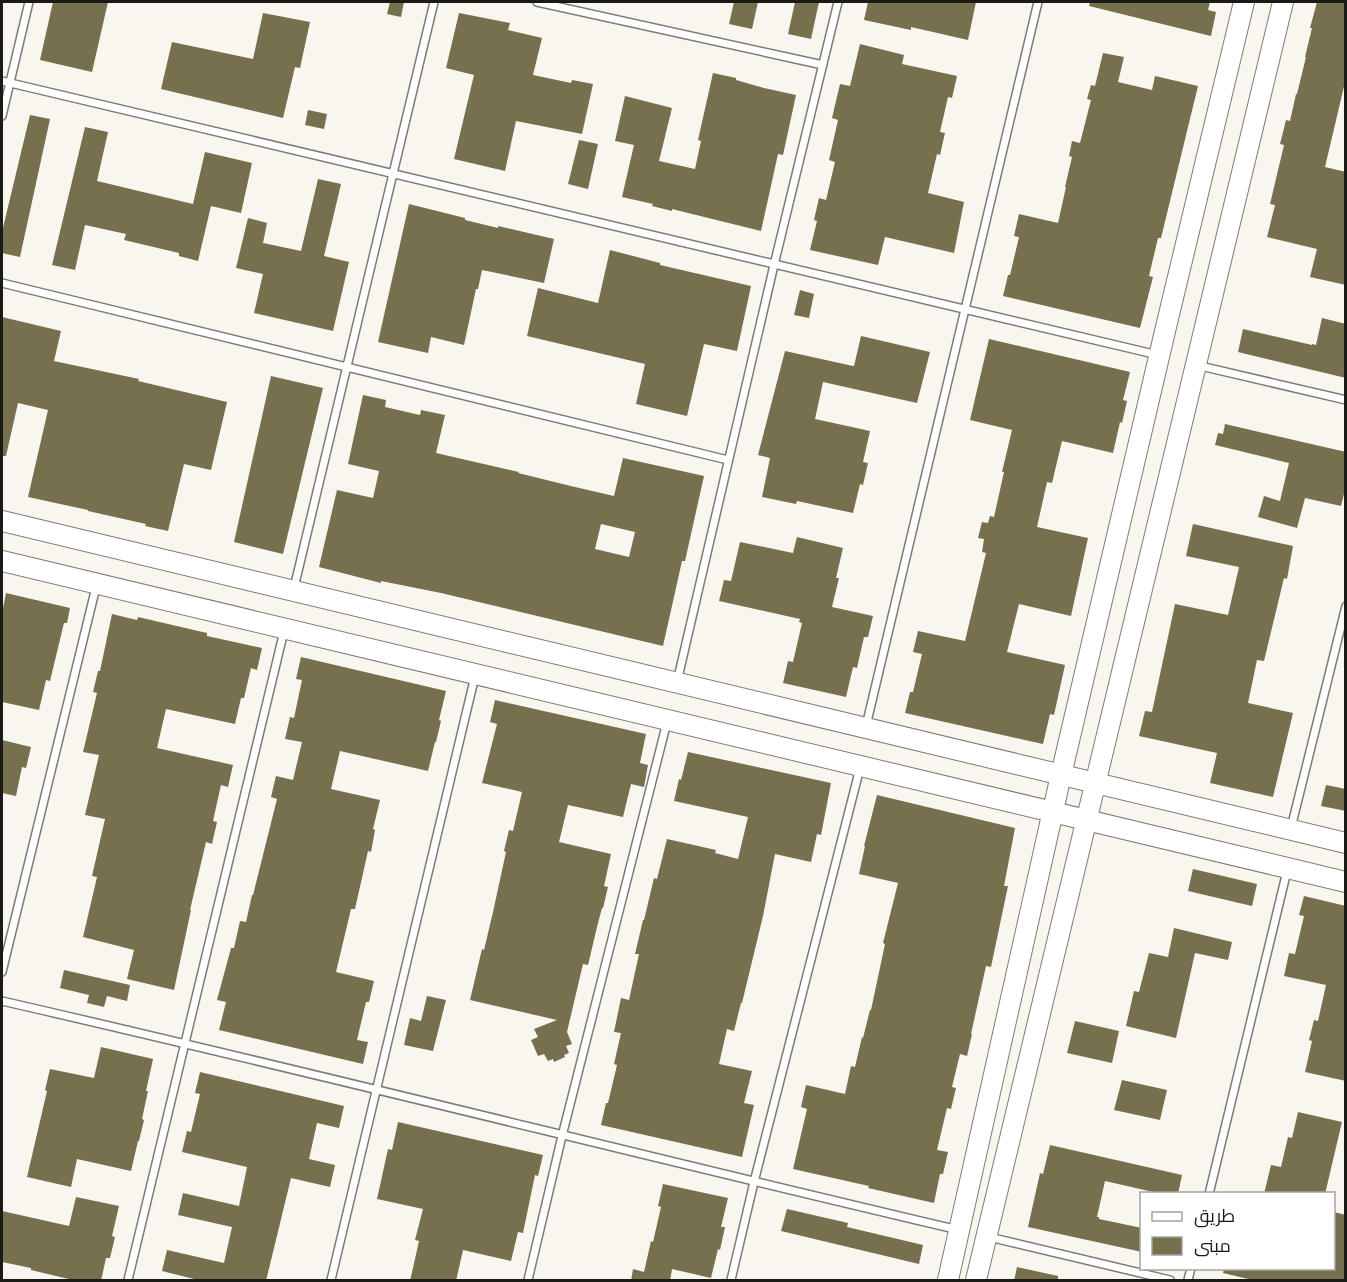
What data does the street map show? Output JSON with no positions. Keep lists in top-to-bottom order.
{
  "legend": ["طريق", "مبنى"]
}
